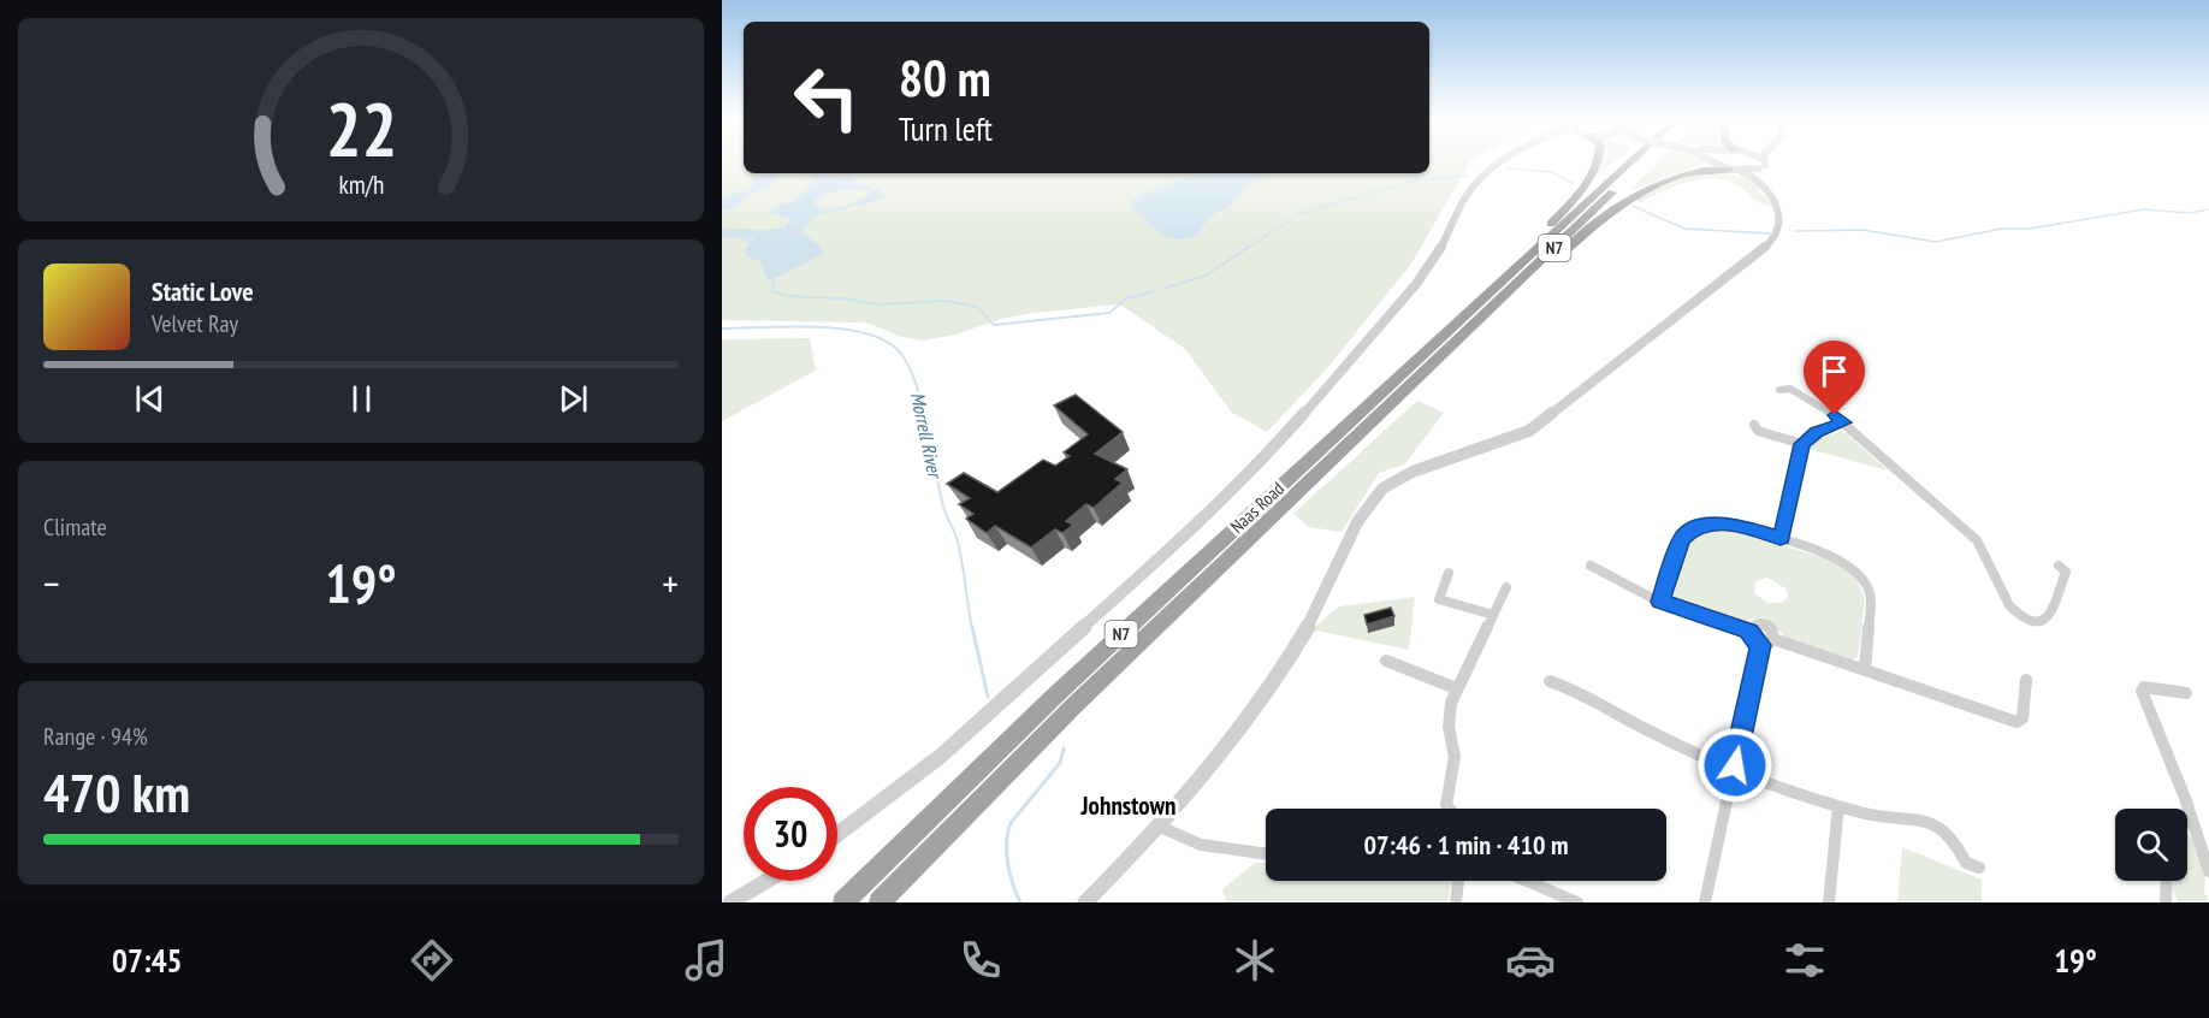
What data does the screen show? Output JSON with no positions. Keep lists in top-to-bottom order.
{
  "streets": {
    "highway": ["N7", "Naas Road"]
  },
  "crossings": [
    ["N7", "Naas Road"]
  ],
  "districts": ["Johnstown"],
  "water": ["Morrell River"],
  "page": {
    "turn": ["80 m", "Turn left"],
    "song": ["Static Love", "Velvet Ray"],
    "tile": [
      "Climate",
      ["Range · 94%", "470 km"]
    ],
    "heat": ["−", "19°", "+"],
    "limit": "30",
    "trip": "07:46 · 1 min · 410 m",
    "tabs": ["07:45", "19°"],
    "gauge": ["22", "km/h"]
  }
}
